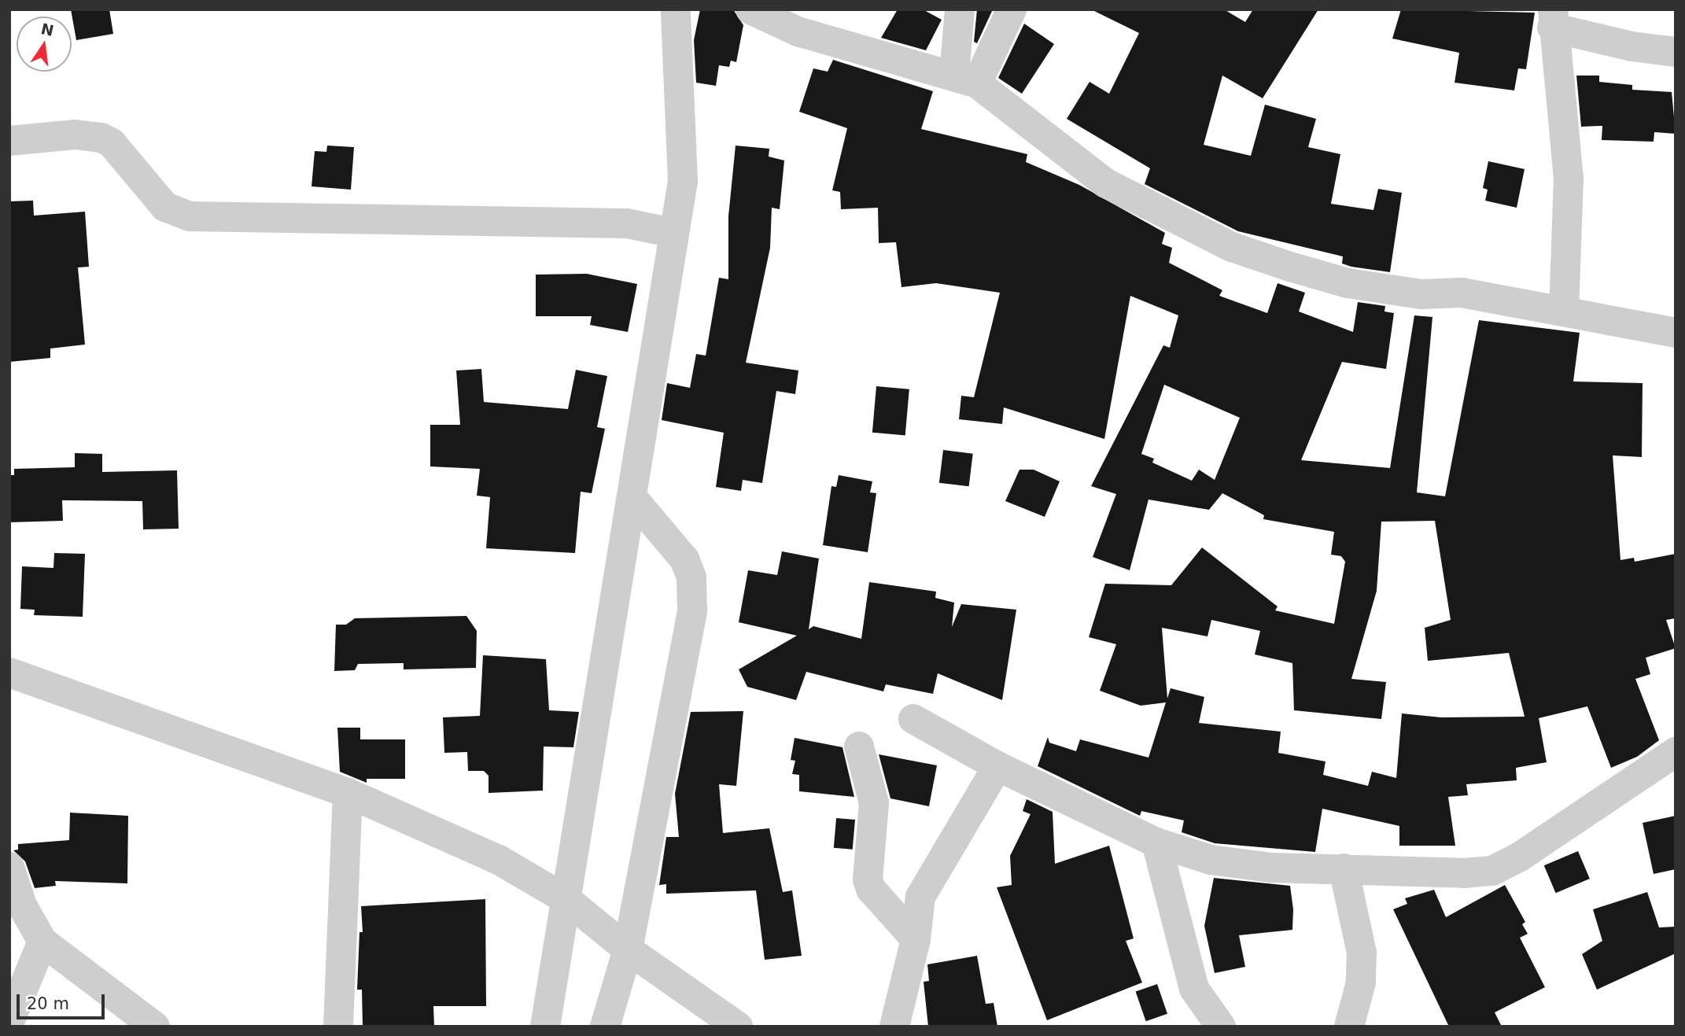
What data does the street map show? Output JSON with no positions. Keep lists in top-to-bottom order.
{
  "scale_bar": "20 m",
  "north": "top"
}
